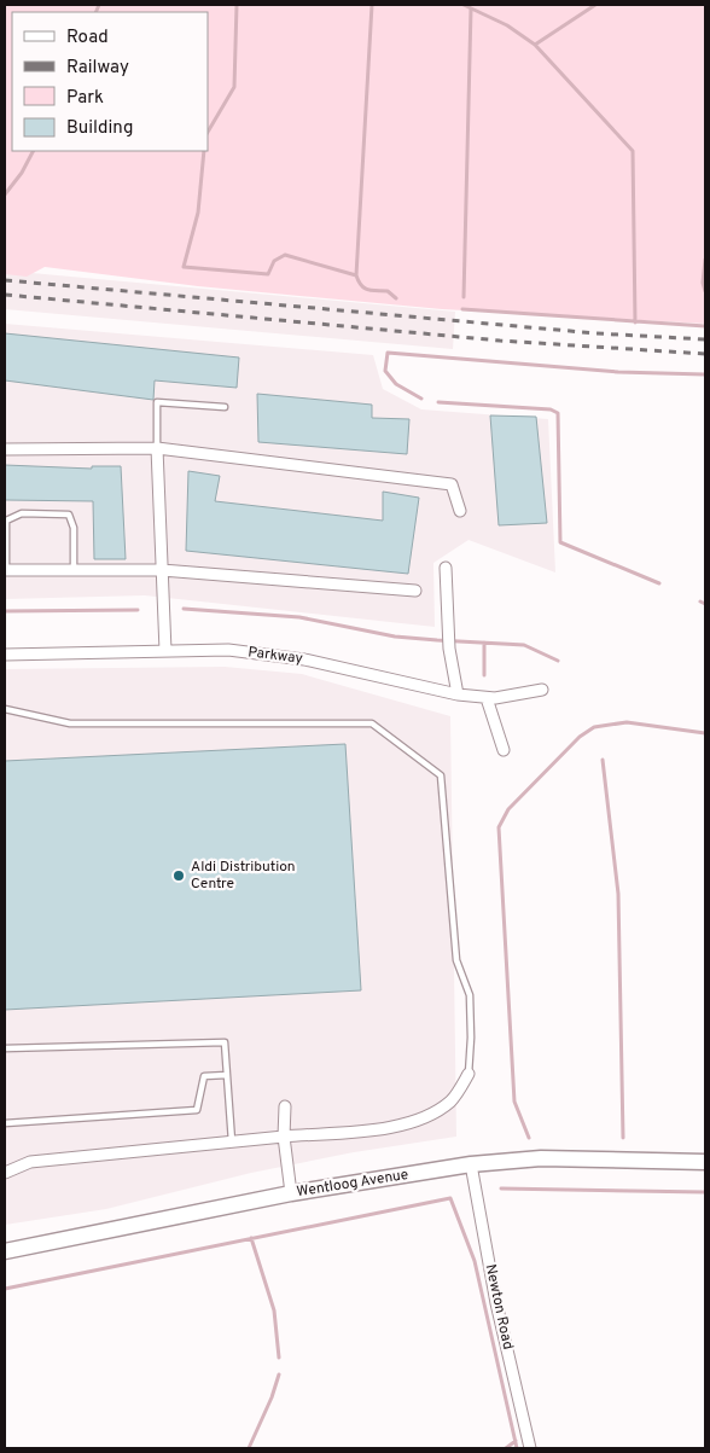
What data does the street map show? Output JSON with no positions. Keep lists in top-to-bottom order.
{
  "streets": {
    "main road": ["Wentloog Avenue"],
    "street": ["Parkway", "Newton Road"]
  },
  "crossings": [
    ["Wentloog Avenue", "Newton Road"]
  ],
  "places": ["Aldi Distribution Centre"],
  "legend": [
    "Road",
    "Railway",
    "Park",
    "Building"
  ]
}
